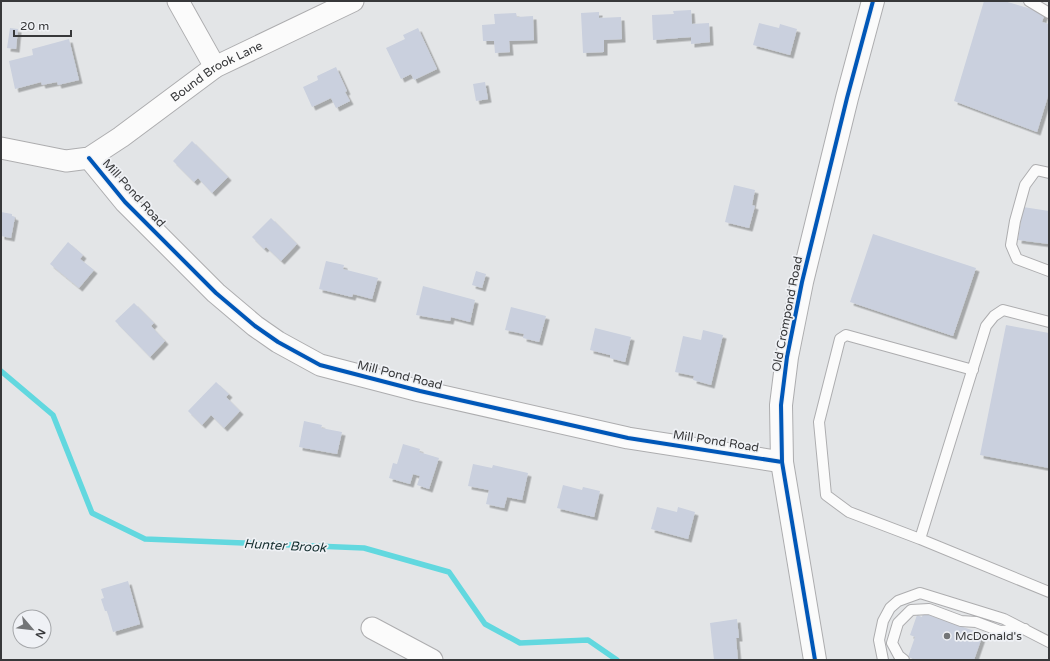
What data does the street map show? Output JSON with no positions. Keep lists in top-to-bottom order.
{
  "streets": {
    "street": ["Bound Brook Lane", "Mill Pond Road", "Old Crompond Road"]
  },
  "crossings": [
    ["Bound Brook Lane", "Mill Pond Road"],
    ["Mill Pond Road", "Old Crompond Road"]
  ],
  "water": ["Hunter Brook"],
  "places": ["McDonald's"],
  "scale_bar": "20 m",
  "north": "bottom right"
}
